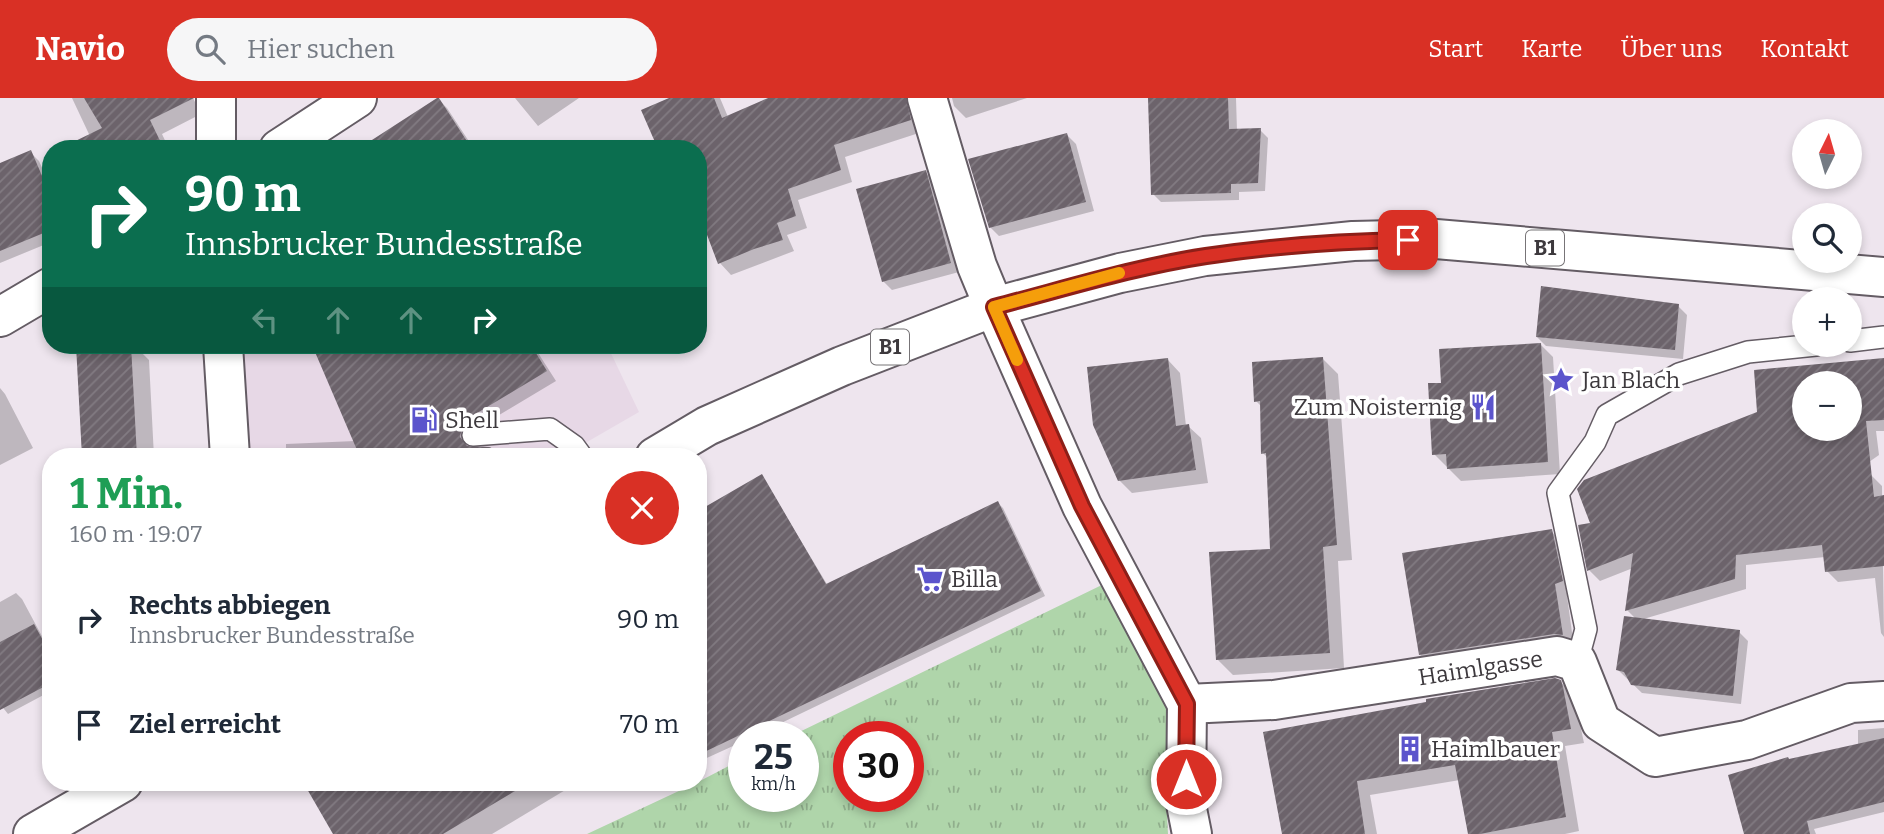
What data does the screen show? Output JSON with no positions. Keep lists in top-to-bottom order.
{
  "streets": {
    "street": ["B1", "Haimlgasse"]
  },
  "places": {
    "place": ["Jan Blach"],
    "restaurant": ["Zum Noisternig"],
    "fuel station": ["Shell"],
    "supermarket": ["Billa"],
    "building": ["Haimlbauer"]
  },
  "north": "top",
  "page": {
    "header": "Navio",
    "search": "Hier suchen",
    "nav": [
      "Start",
      "Karte",
      "Über uns",
      "Kontakt"
    ],
    "map_buttons": ["+", "−"],
    "turn": ["90 m", "Innsbrucker Bundesstraße"],
    "heading": ["1 Min.", "160 m · 19:07"],
    "list": [
      {
        "name": "Rechts abbiegen",
        "note": "Innsbrucker Bundesstraße",
        "value": "90 m"
      },
      {
        "name": "Ziel erreicht",
        "value": "70 m"
      }
    ],
    "speed": "25 km/h",
    "limit": "30"
  }
}
